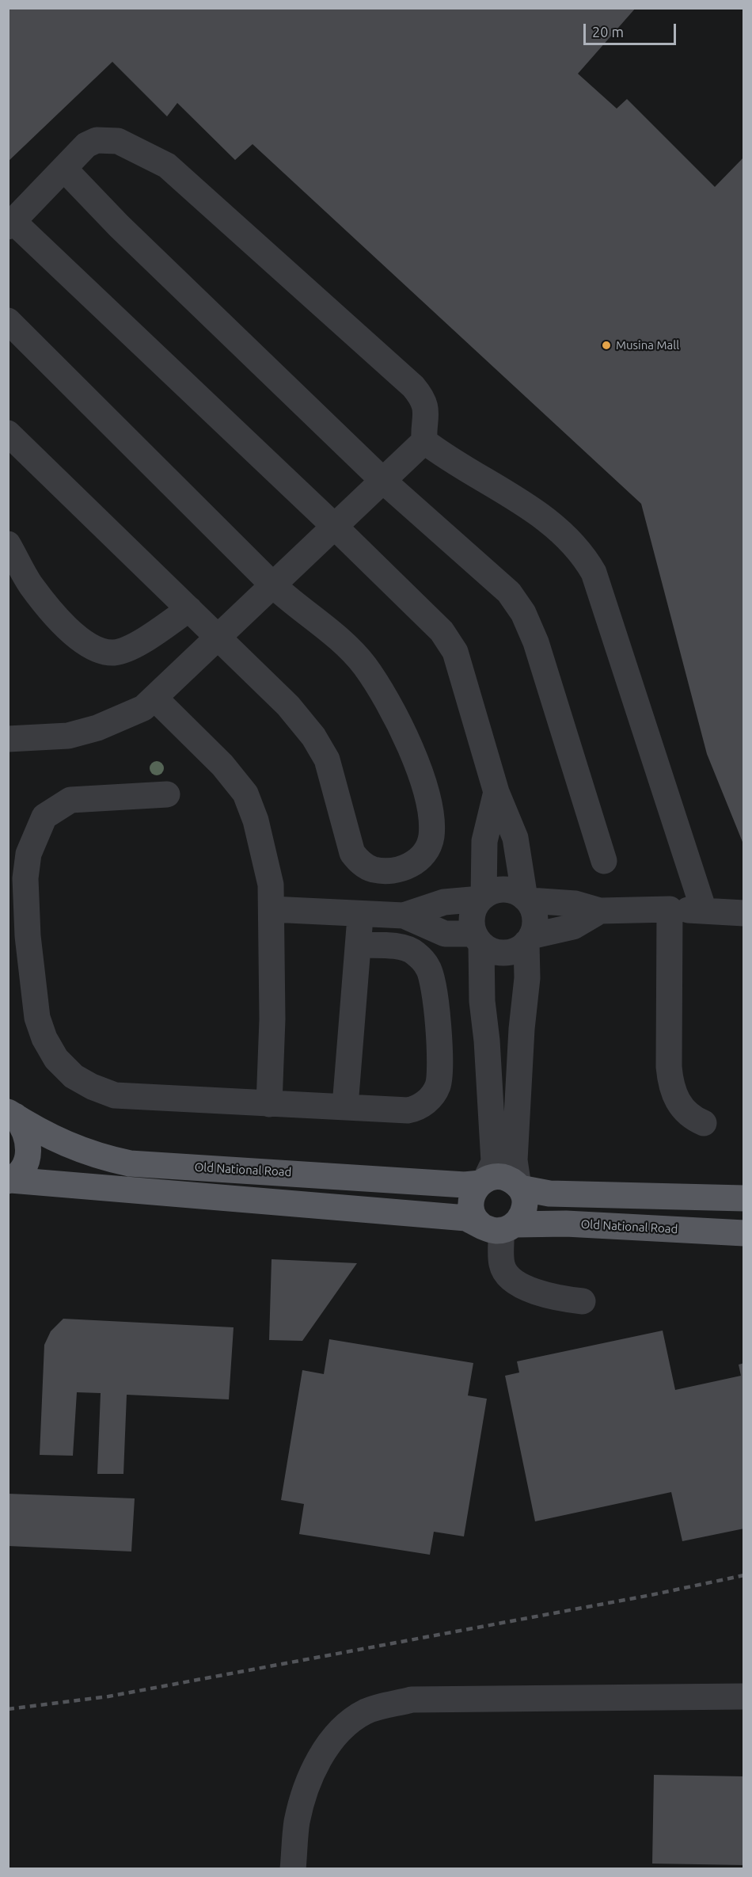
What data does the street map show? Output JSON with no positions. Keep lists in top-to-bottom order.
{
  "streets": {
    "main road": ["Old National Road"]
  },
  "places": ["Musina Mall"],
  "scale_bar": "20 m"
}
